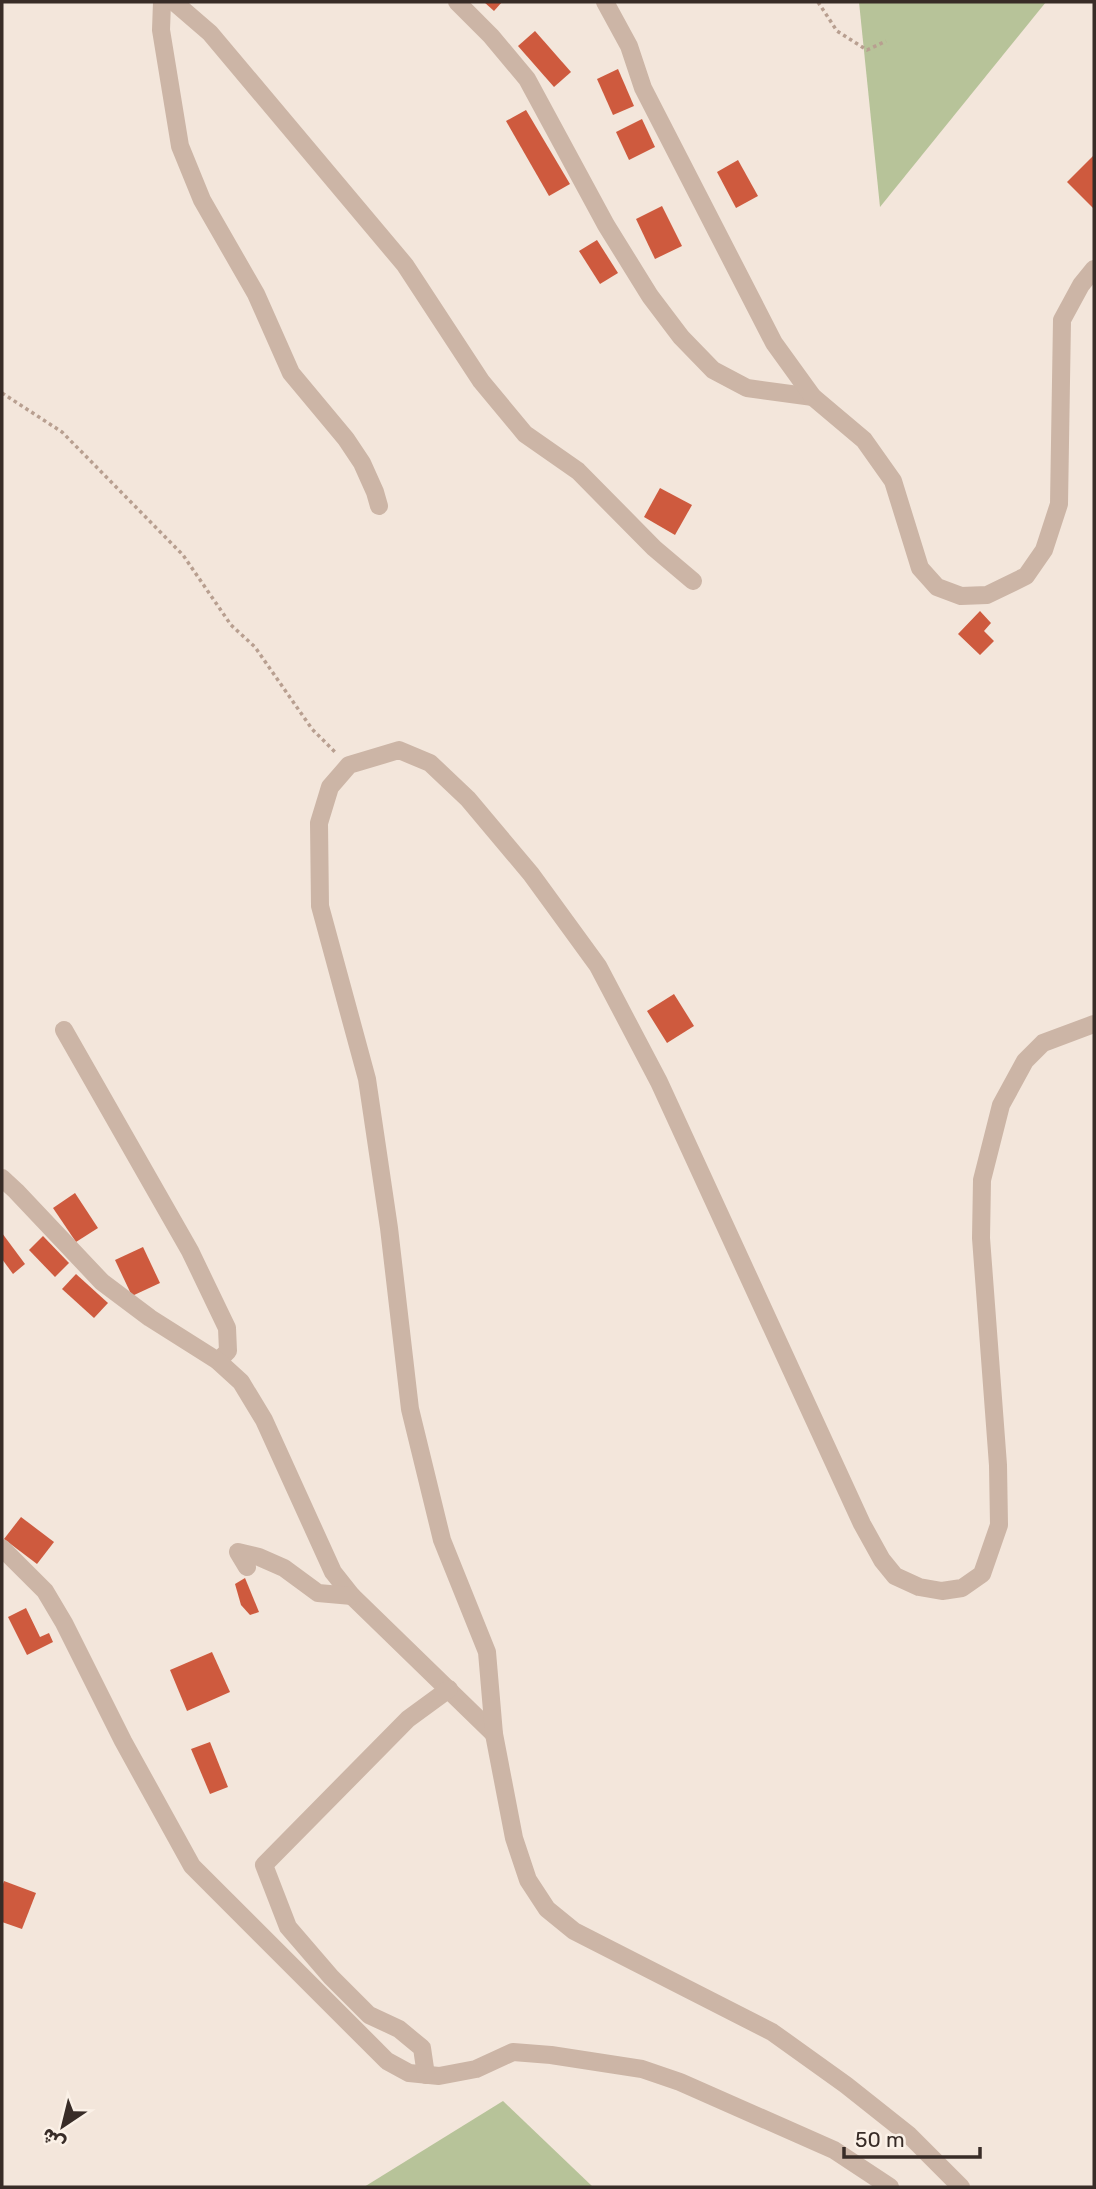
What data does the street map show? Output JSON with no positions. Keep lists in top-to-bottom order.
{
  "scale_bar": "50 m",
  "north": "bottom left"
}
